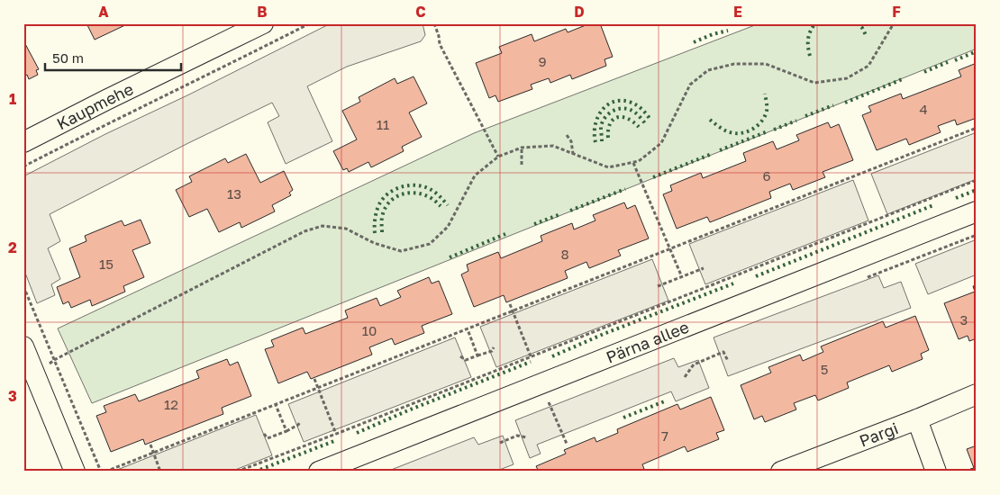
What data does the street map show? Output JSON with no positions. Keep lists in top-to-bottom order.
{
  "streets": {
    "street": ["Kaupmehe", "Pärna allee", "Pargi"]
  },
  "house_numbers": [
    "9",
    "4",
    "11",
    "6",
    "13",
    "8",
    "15",
    "3",
    "10",
    "5",
    "12",
    "7"
  ],
  "scale_bar": "50 m",
  "grid": {
    "columns": [
      "A",
      "B",
      "C",
      "D",
      "E",
      "F"
    ],
    "rows": ["1", "2", "3"]
  }
}
